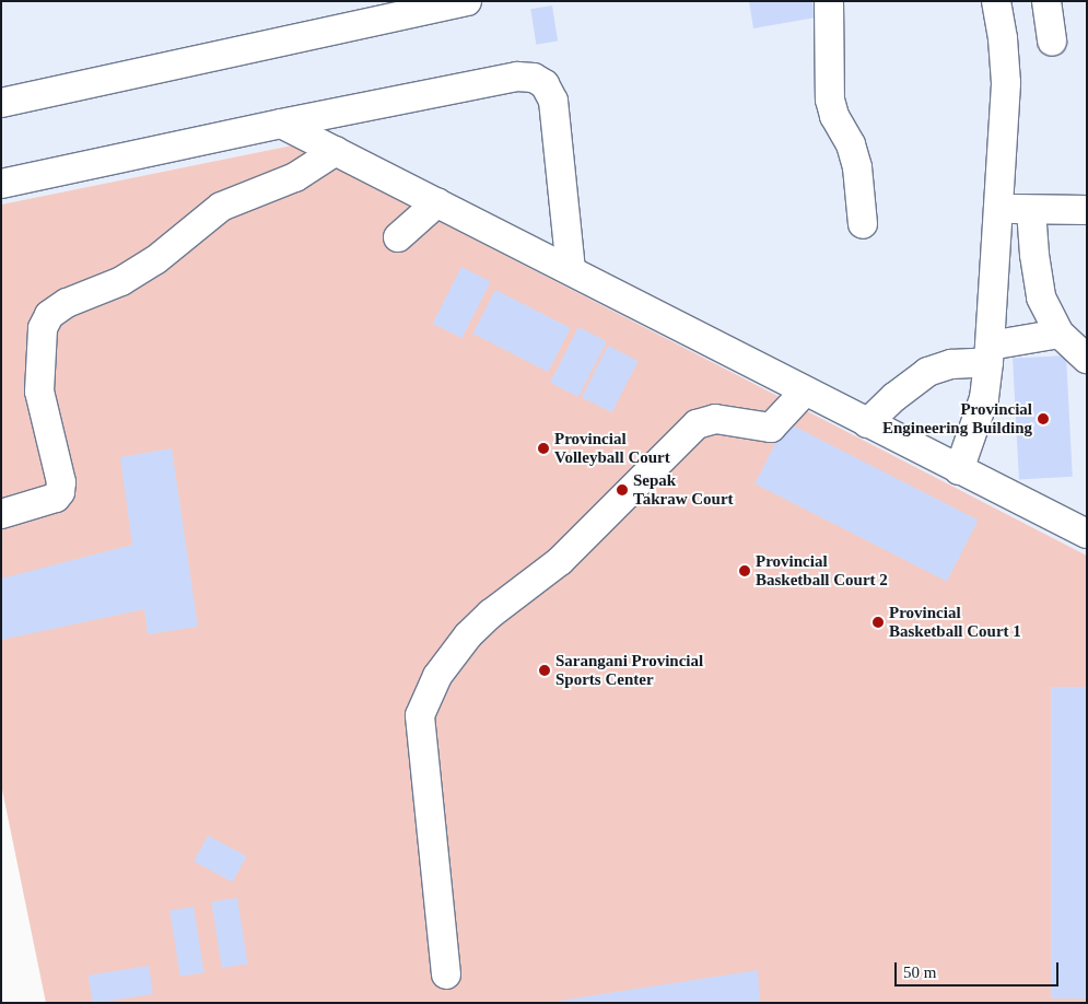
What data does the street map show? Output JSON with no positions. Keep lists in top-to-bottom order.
{
  "places": [
    "Provincial Engineering Building",
    "Provincial Volleyball Court",
    "Sepak Takraw Court",
    "Provincial Basketball Court 2",
    "Provincial Basketball Court 1",
    "Sarangani Provincial Sports Center"
  ],
  "scale_bar": "50 m"
}
